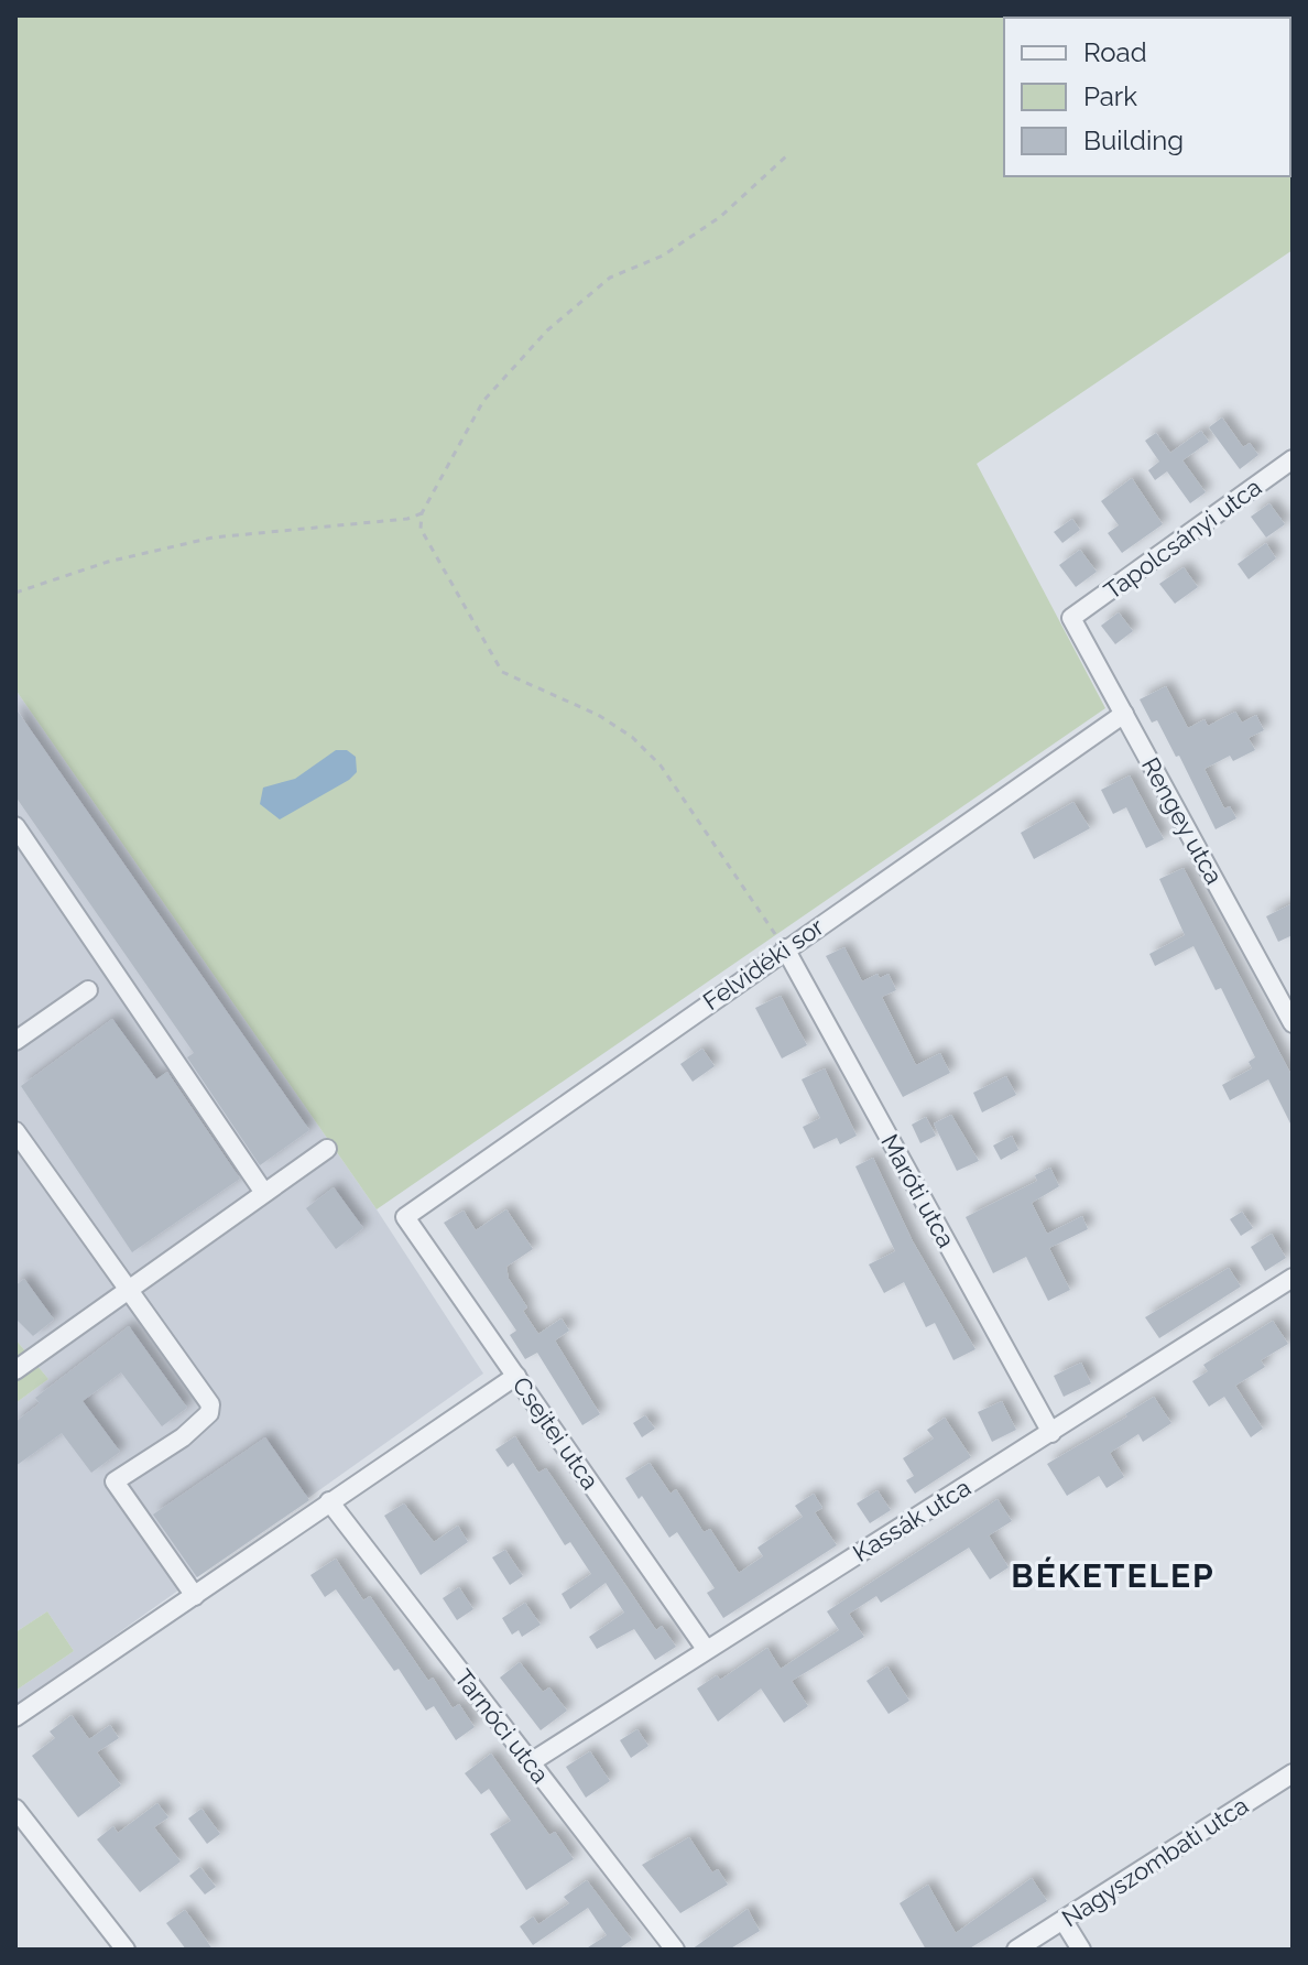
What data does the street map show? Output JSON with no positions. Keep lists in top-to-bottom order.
{
  "streets": {
    "street": [
      "Tapolcsányi utca",
      "Rengey utca",
      "Felvidéki sor",
      "Maróti utca",
      "Csejtei utca",
      "Kassák utca",
      "Tarnóci utca",
      "Nagyszombati utca"
    ]
  },
  "crossings": [
    ["Tapolcsányi utca", "Rengey utca"],
    ["Rengey utca", "Felvidéki sor"],
    ["Felvidéki sor", "Maróti utca"],
    ["Felvidéki sor", "Csejtei utca"],
    ["Maróti utca", "Kassák utca"],
    ["Csejtei utca", "Kassák utca"],
    ["Kassák utca", "Tarnóci utca"]
  ],
  "districts": ["BÉKETELEP"],
  "legend": ["Road", "Park", "Building"]
}
